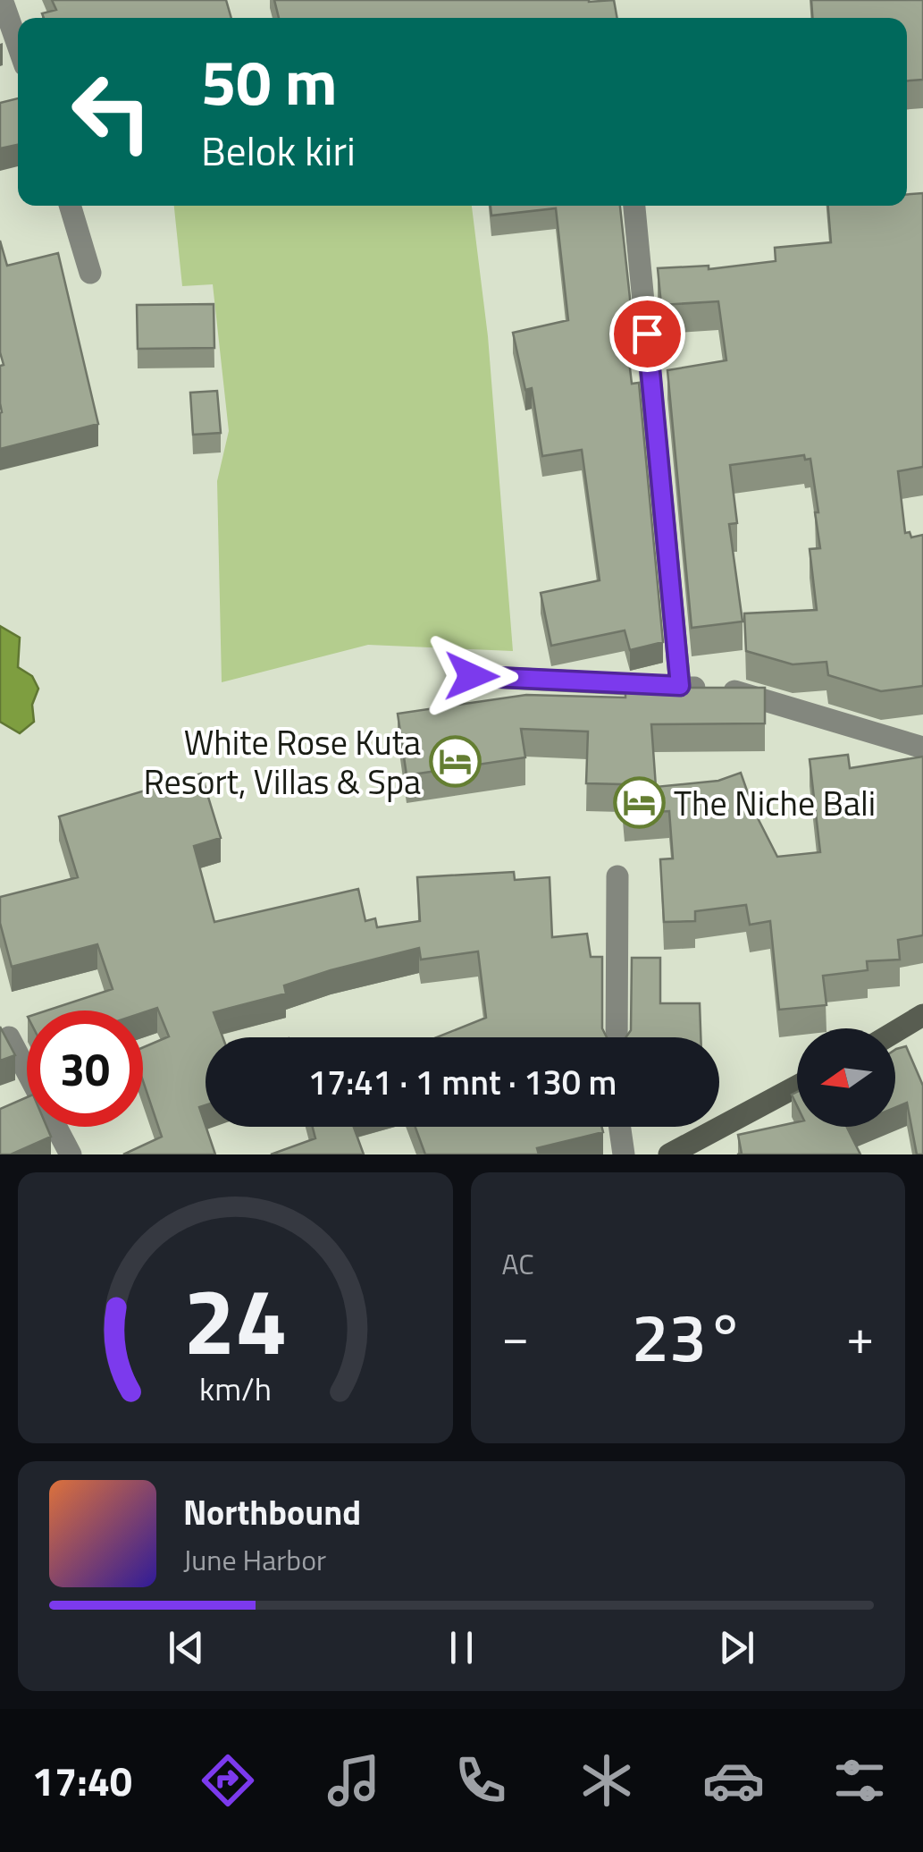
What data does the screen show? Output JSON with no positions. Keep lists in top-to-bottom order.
{
  "places": {
    "hotel": ["White Rose Kuta Resort, Villas & Spa", "The Niche Bali"]
  },
  "north": "left",
  "page": {
    "turn": ["50 m", "Belok kiri"],
    "limit": "30",
    "trip": "17:41 · 1 mnt · 130 m",
    "tile": "AC",
    "heat": ["−", "23°", "+"],
    "song": ["Northbound", "June Harbor"],
    "tabs": "17:40",
    "gauge": ["24", "km/h"]
  }
}
